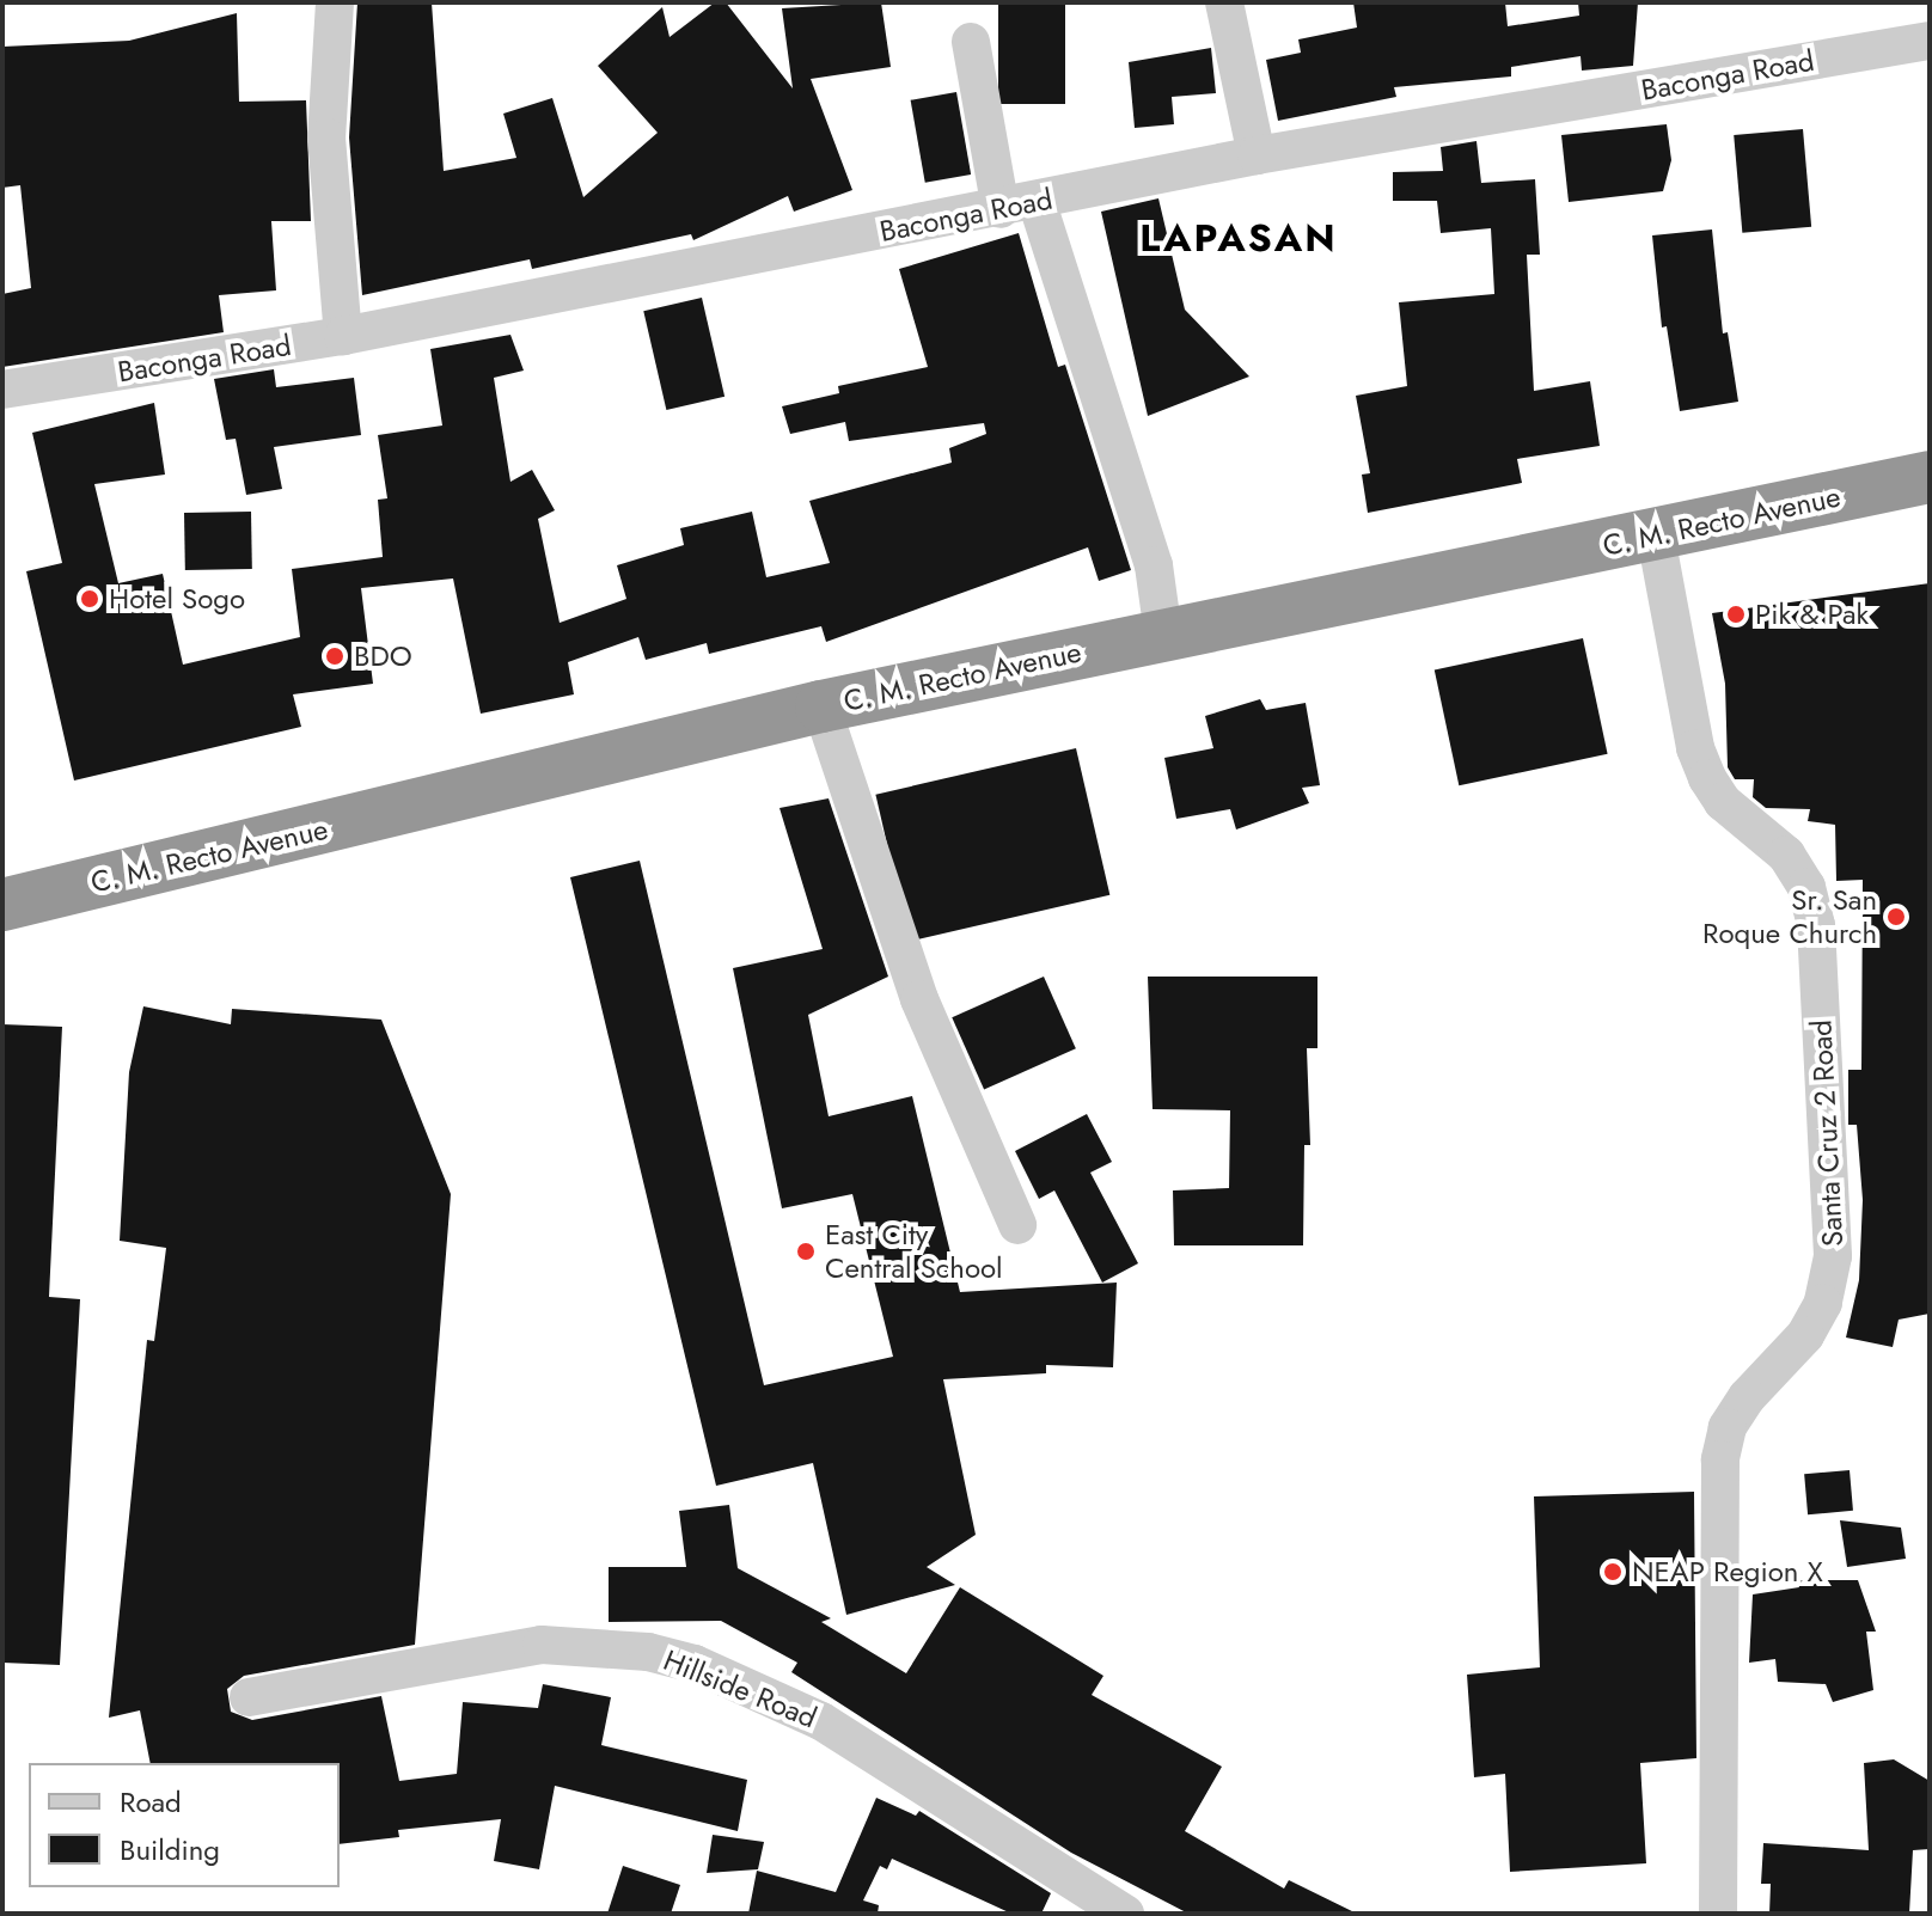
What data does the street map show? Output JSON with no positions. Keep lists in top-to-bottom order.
{
  "streets": {
    "highway": ["C. M. Recto Avenue"],
    "street": ["Baconga Road", "Santa Cruz 2 Road", "Hillside Road"]
  },
  "crossings": [
    ["C. M. Recto Avenue", "Santa Cruz 2 Road"]
  ],
  "districts": ["LAPASAN"],
  "places": [
    "Hotel Sogo",
    "Pik & Pak",
    "BDO",
    "Sr. San Roque Church",
    "East City Central School",
    "NEAP Region X"
  ],
  "legend": ["Road", "Building"]
}
